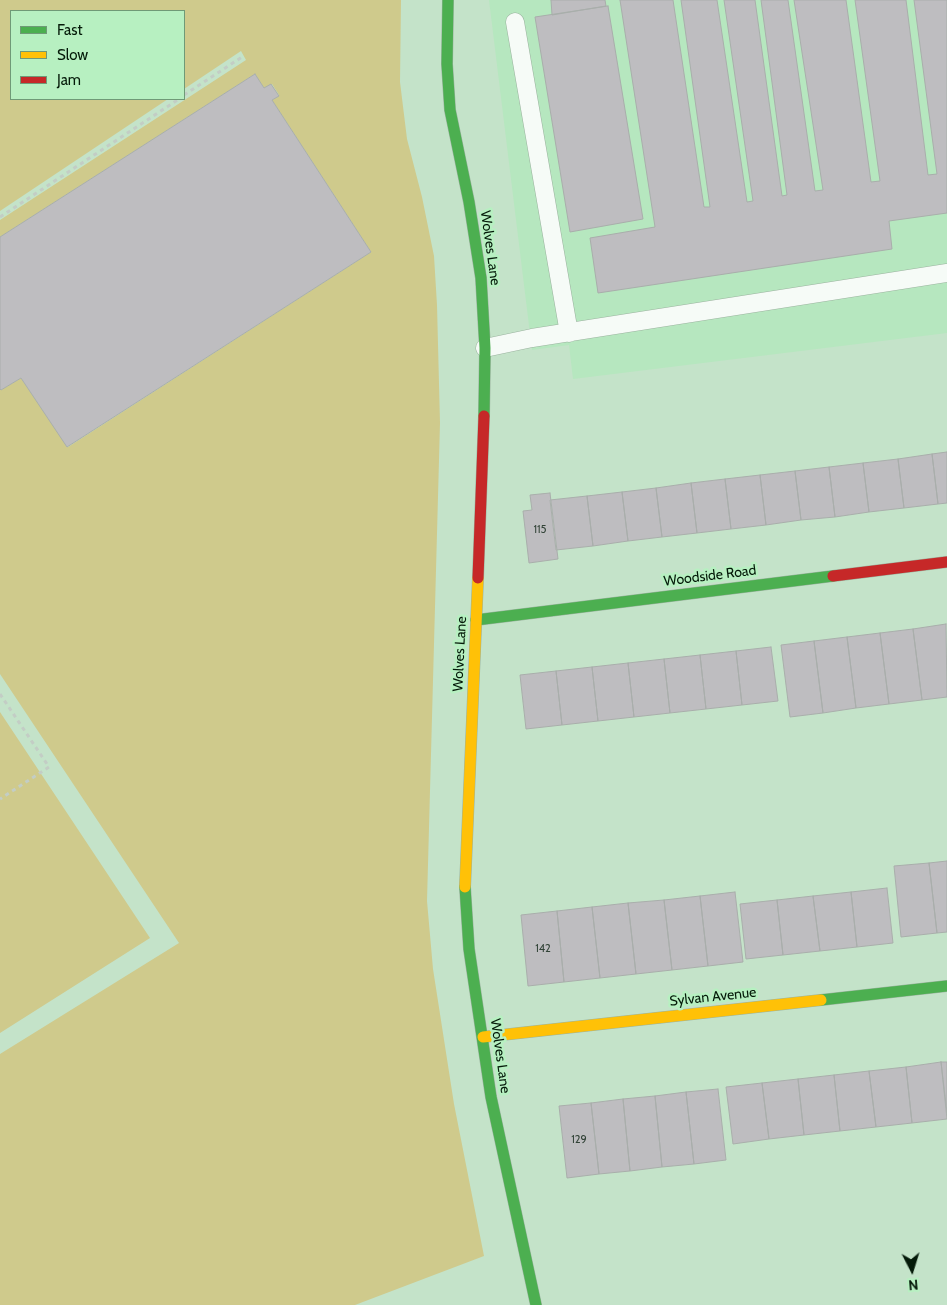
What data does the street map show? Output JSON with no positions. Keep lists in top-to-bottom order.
{
  "streets": {
    "street": ["Wolves Lane", "Woodside Road", "Sylvan Avenue"]
  },
  "crossings": [
    ["Wolves Lane", "Woodside Road"],
    ["Wolves Lane", "Sylvan Avenue"]
  ],
  "house_numbers": ["115", "142", "129"],
  "legend": ["Fast", "Slow", "Jam"],
  "north": "bottom"
}
